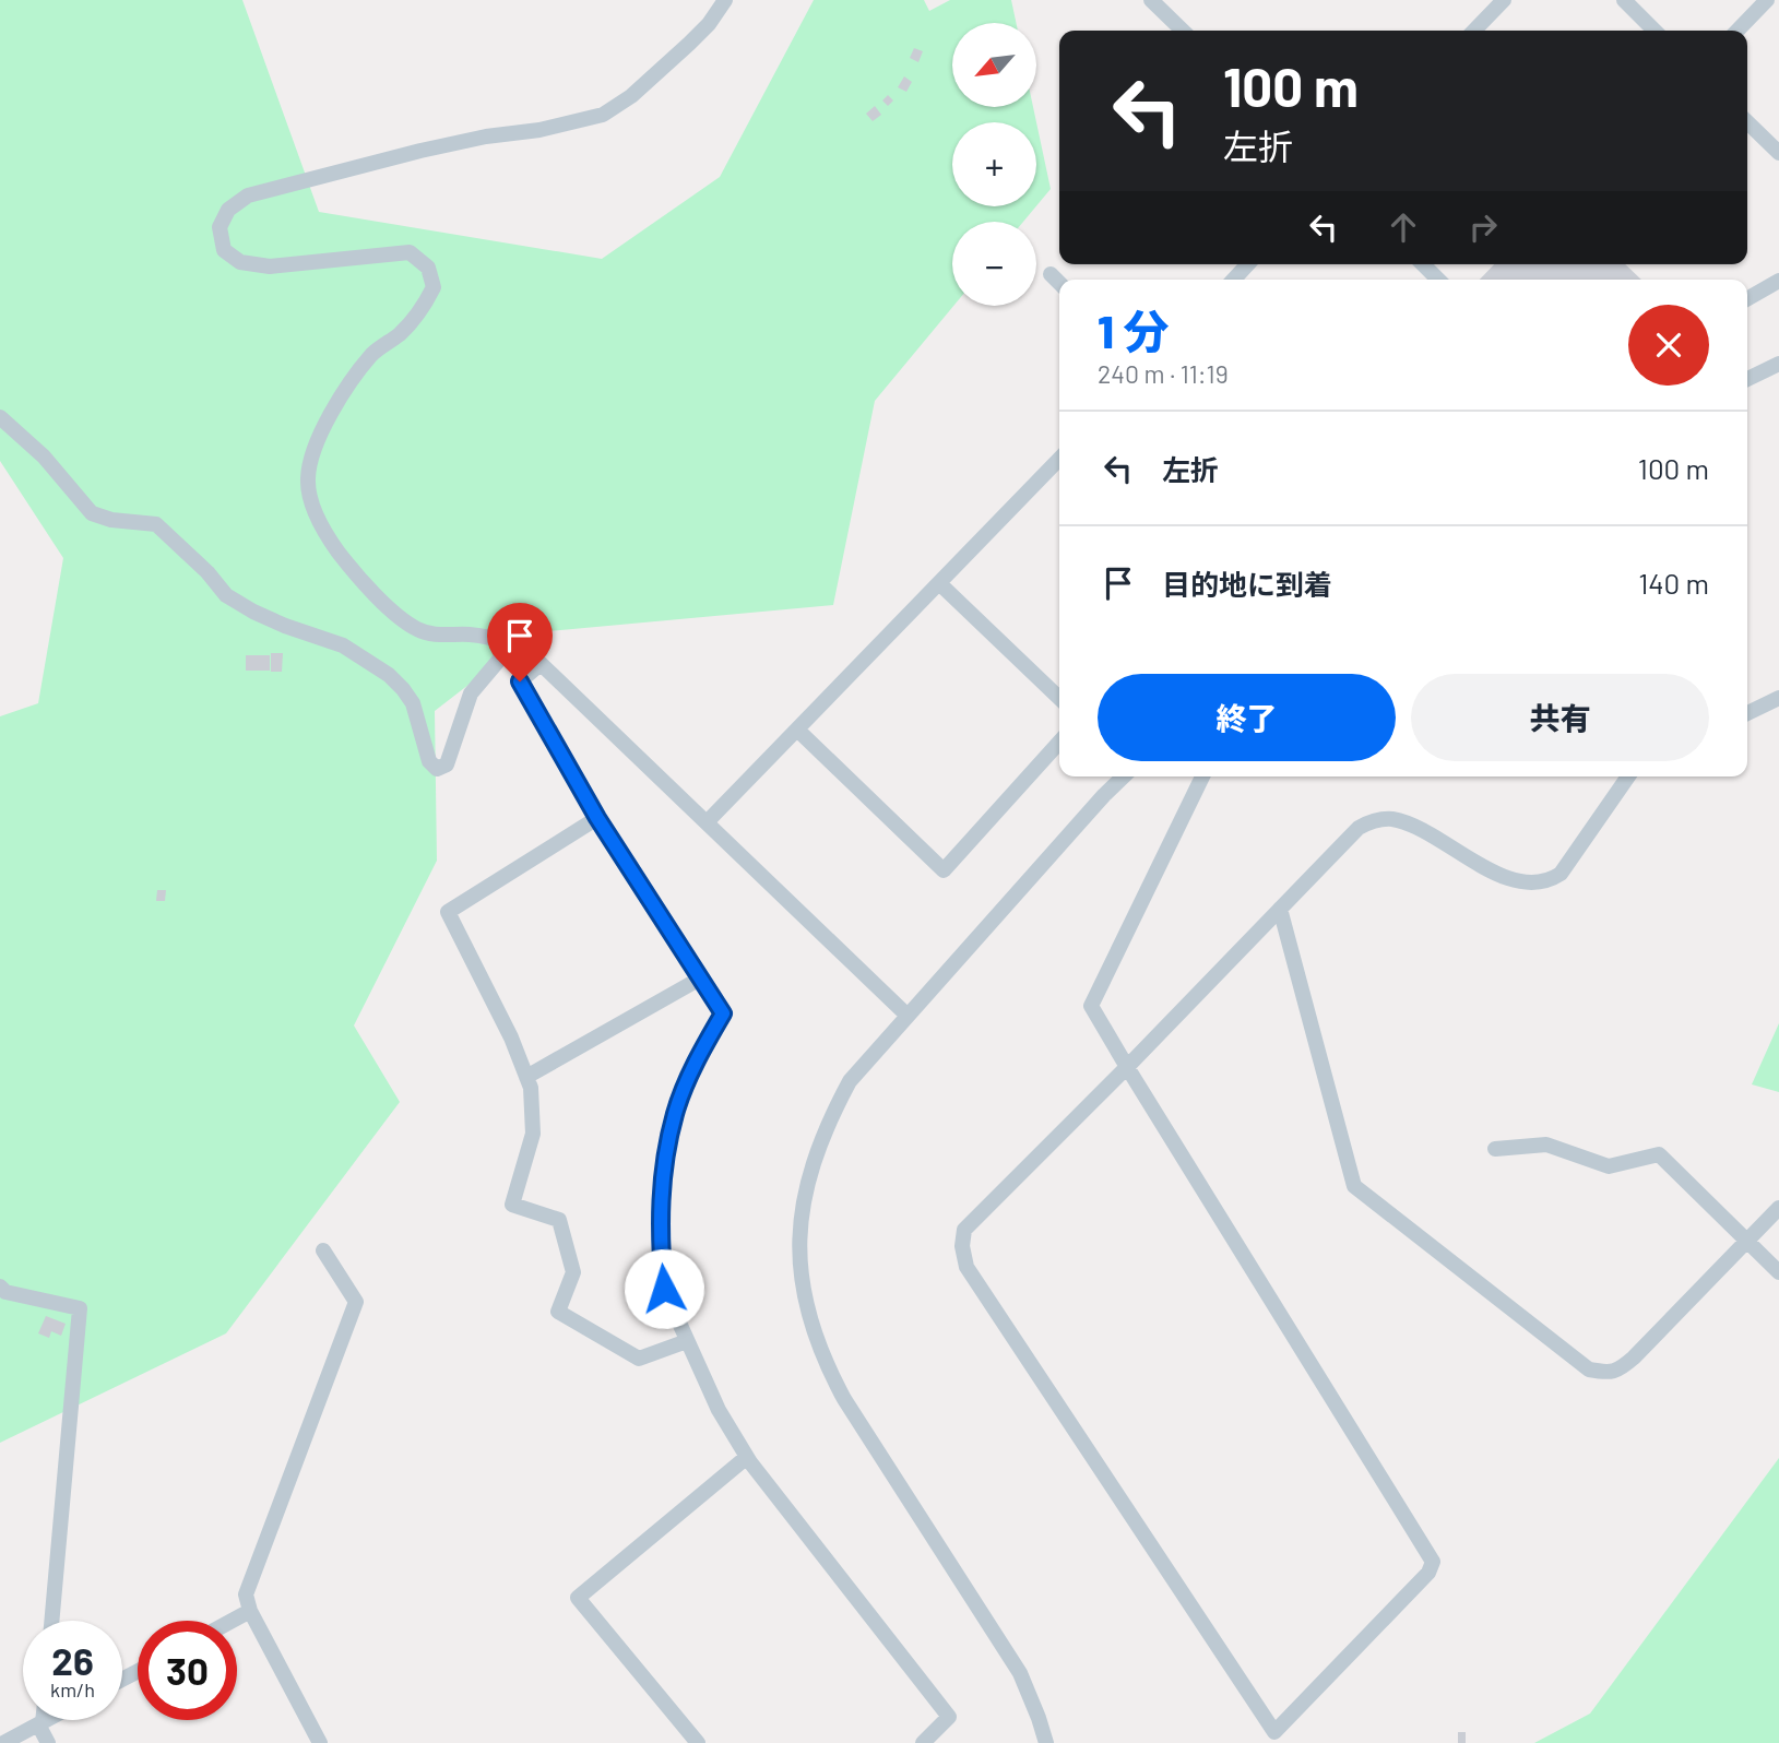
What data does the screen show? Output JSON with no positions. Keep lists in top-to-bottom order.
{
  "north": "bottom left",
  "page": {
    "map_buttons": ["+", "−"],
    "turn": ["100 m", "左折"],
    "heading": ["1 分", "240 m · 11:19"],
    "list": [
      {
        "name": "左折",
        "value": "100 m"
      },
      {
        "name": "目的地に到着",
        "value": "140 m"
      }
    ],
    "buttons": ["終了", "共有"],
    "speed": "26 km/h",
    "limit": "30"
  }
}
